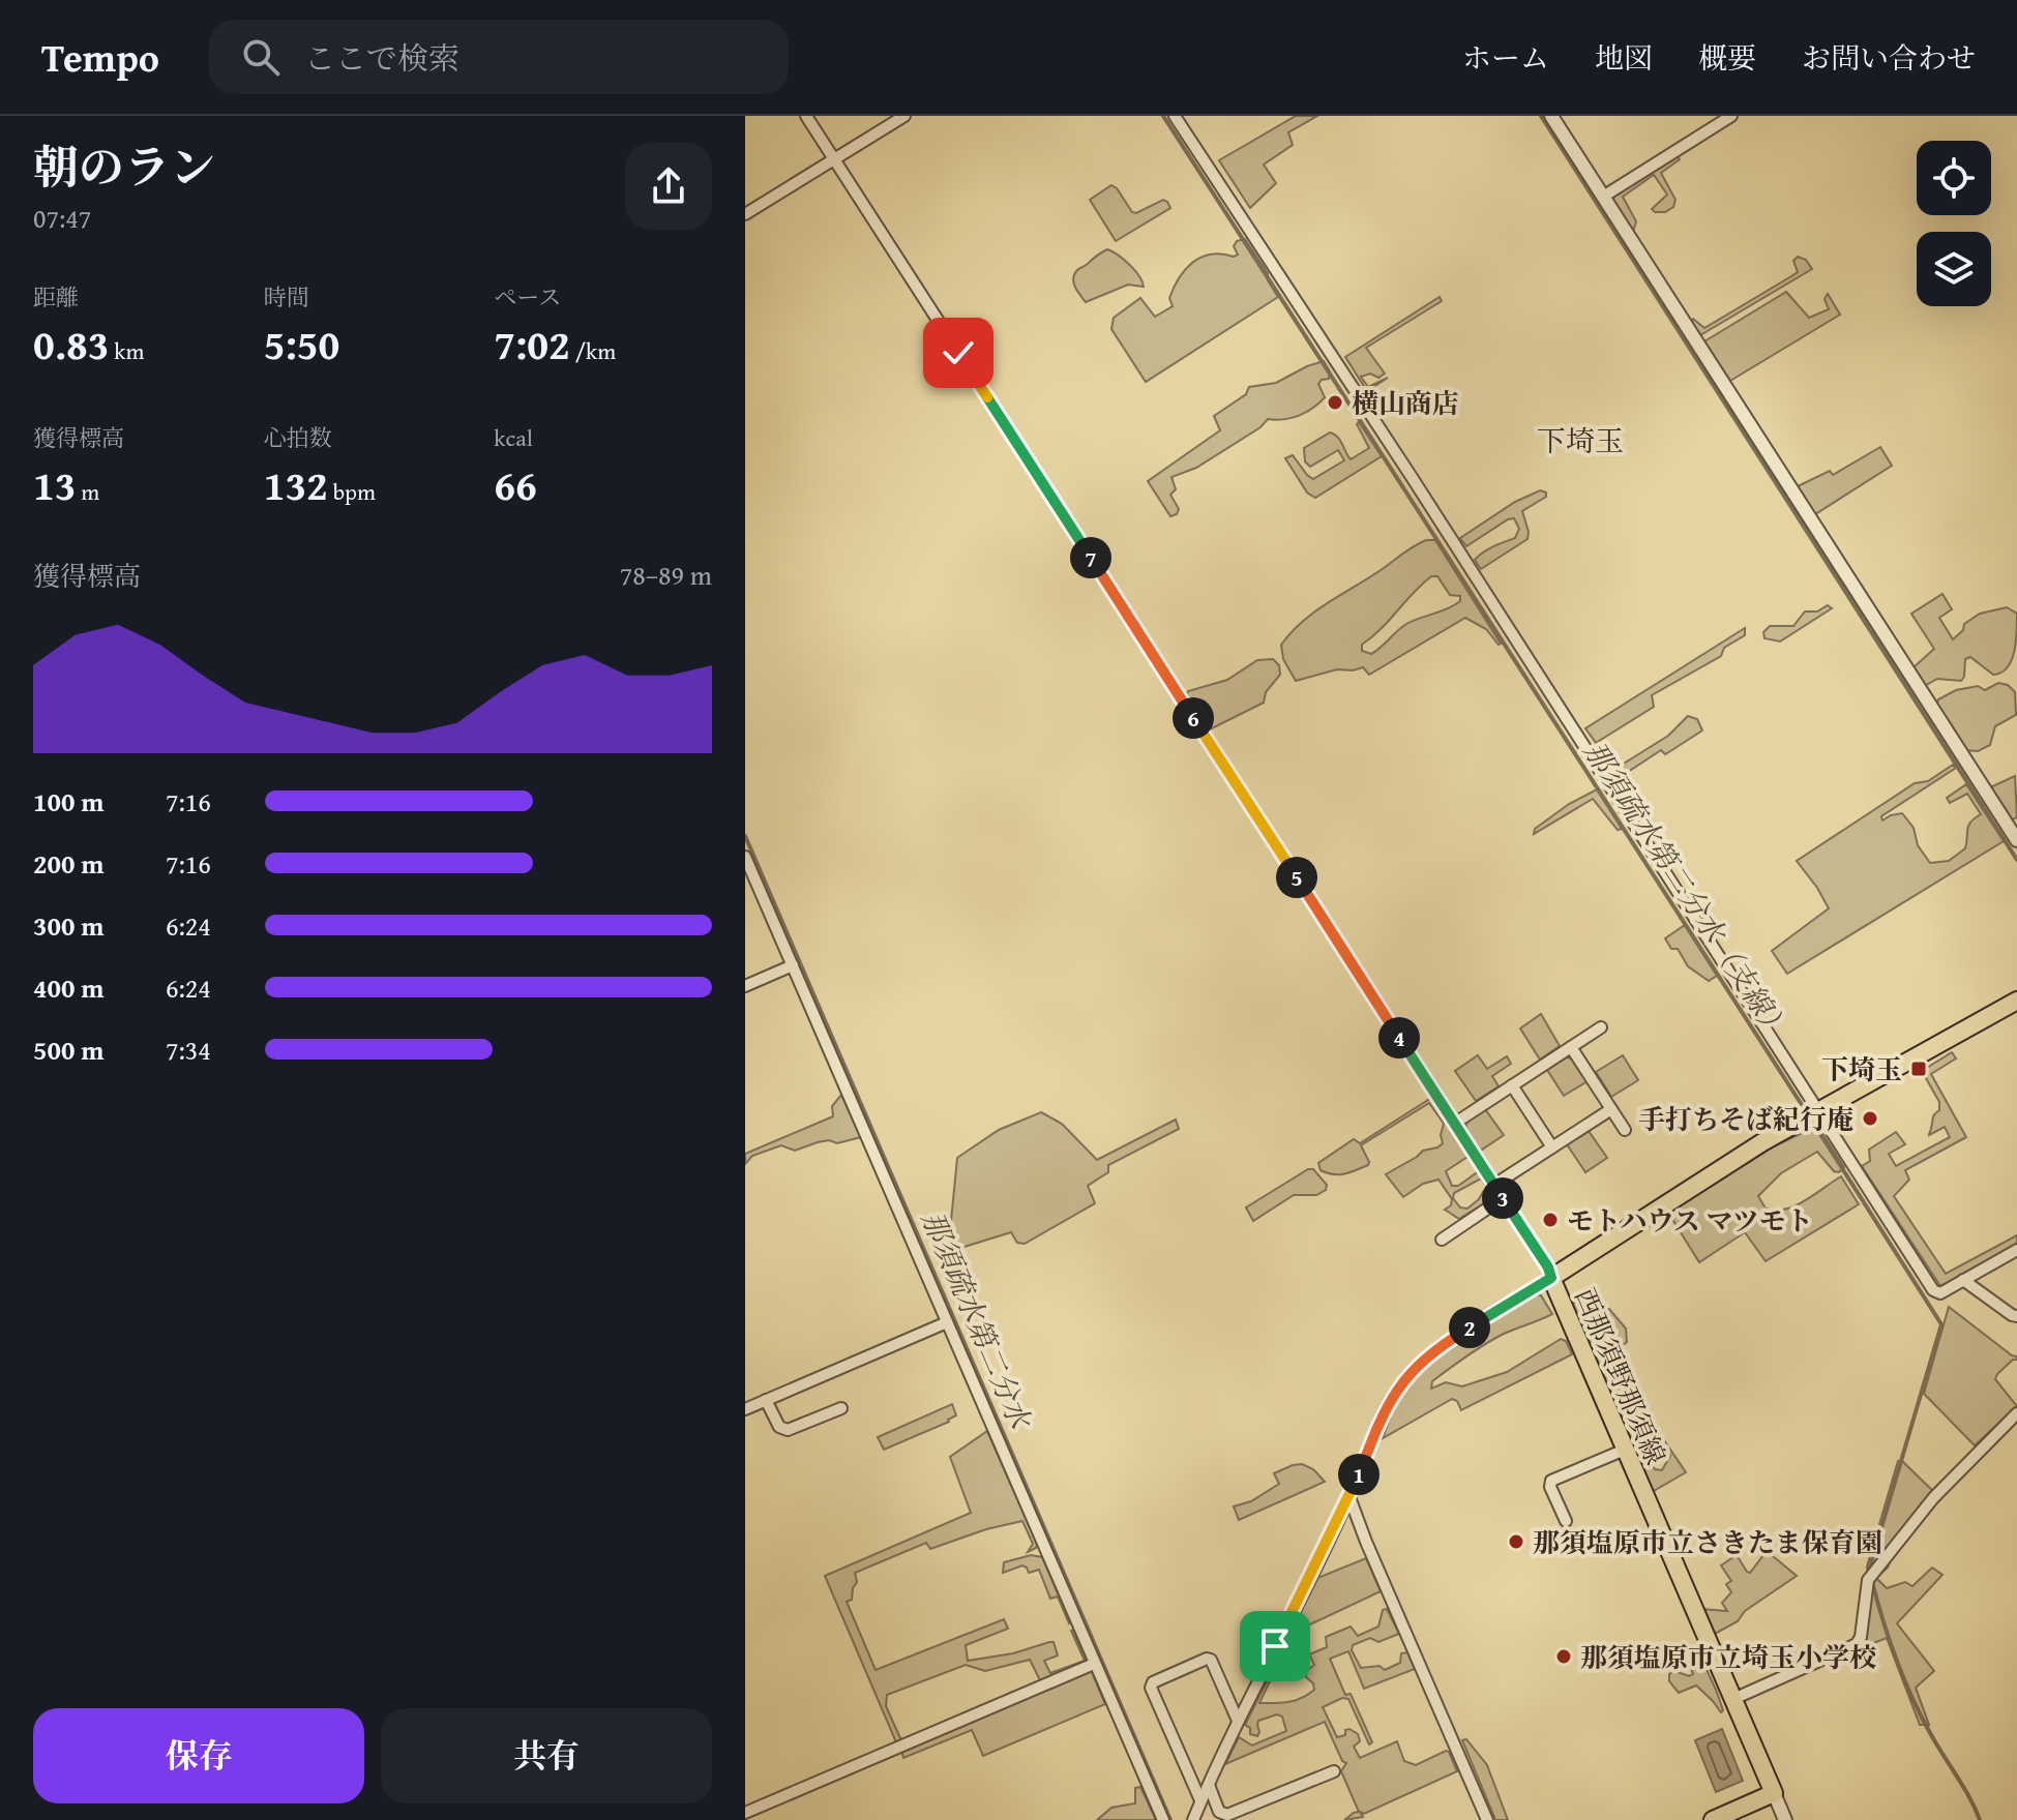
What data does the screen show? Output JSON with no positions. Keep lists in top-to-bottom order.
{
  "streets": {
    "main road": ["西那須野那須線"]
  },
  "districts": ["下埼玉"],
  "water": ["那須疏水第二分水（支線）", "那須疏水第二分水"],
  "places": {
    "other": [
      "横山商店",
      "手打ちそば紀行庵",
      "モトハウス マツモト",
      "那須塩原市立さきたま保育園",
      "那須塩原市立埼玉小学校"
    ],
    "transit": ["下埼玉"]
  },
  "page": {
    "header": "Tempo",
    "search": "ここで検索",
    "nav": [
      "ホーム",
      "地図",
      "概要",
      "お問い合わせ"
    ],
    "heading": ["朝のラン", "07:47"],
    "stats": [
      ["距離", "0.83 km"],
      ["時間", "5:50"],
      ["ペース", "7:02 /km"],
      ["獲得標高", "13 m"],
      ["心拍数", "132 bpm"],
      ["kcal", "66"]
    ],
    "pins": [
      "7",
      "6",
      "5",
      "4",
      "3",
      "2",
      "1"
    ],
    "chart": ["獲得標高", "78–89 m"],
    "list": [
      {
        "name": "100 m",
        "note": "7:16"
      },
      {
        "name": "200 m",
        "note": "7:16"
      },
      {
        "name": "300 m",
        "note": "6:24"
      },
      {
        "name": "400 m",
        "note": "6:24"
      },
      {
        "name": "500 m",
        "note": "7:34"
      }
    ],
    "buttons": ["保存", "共有"]
  }
}
